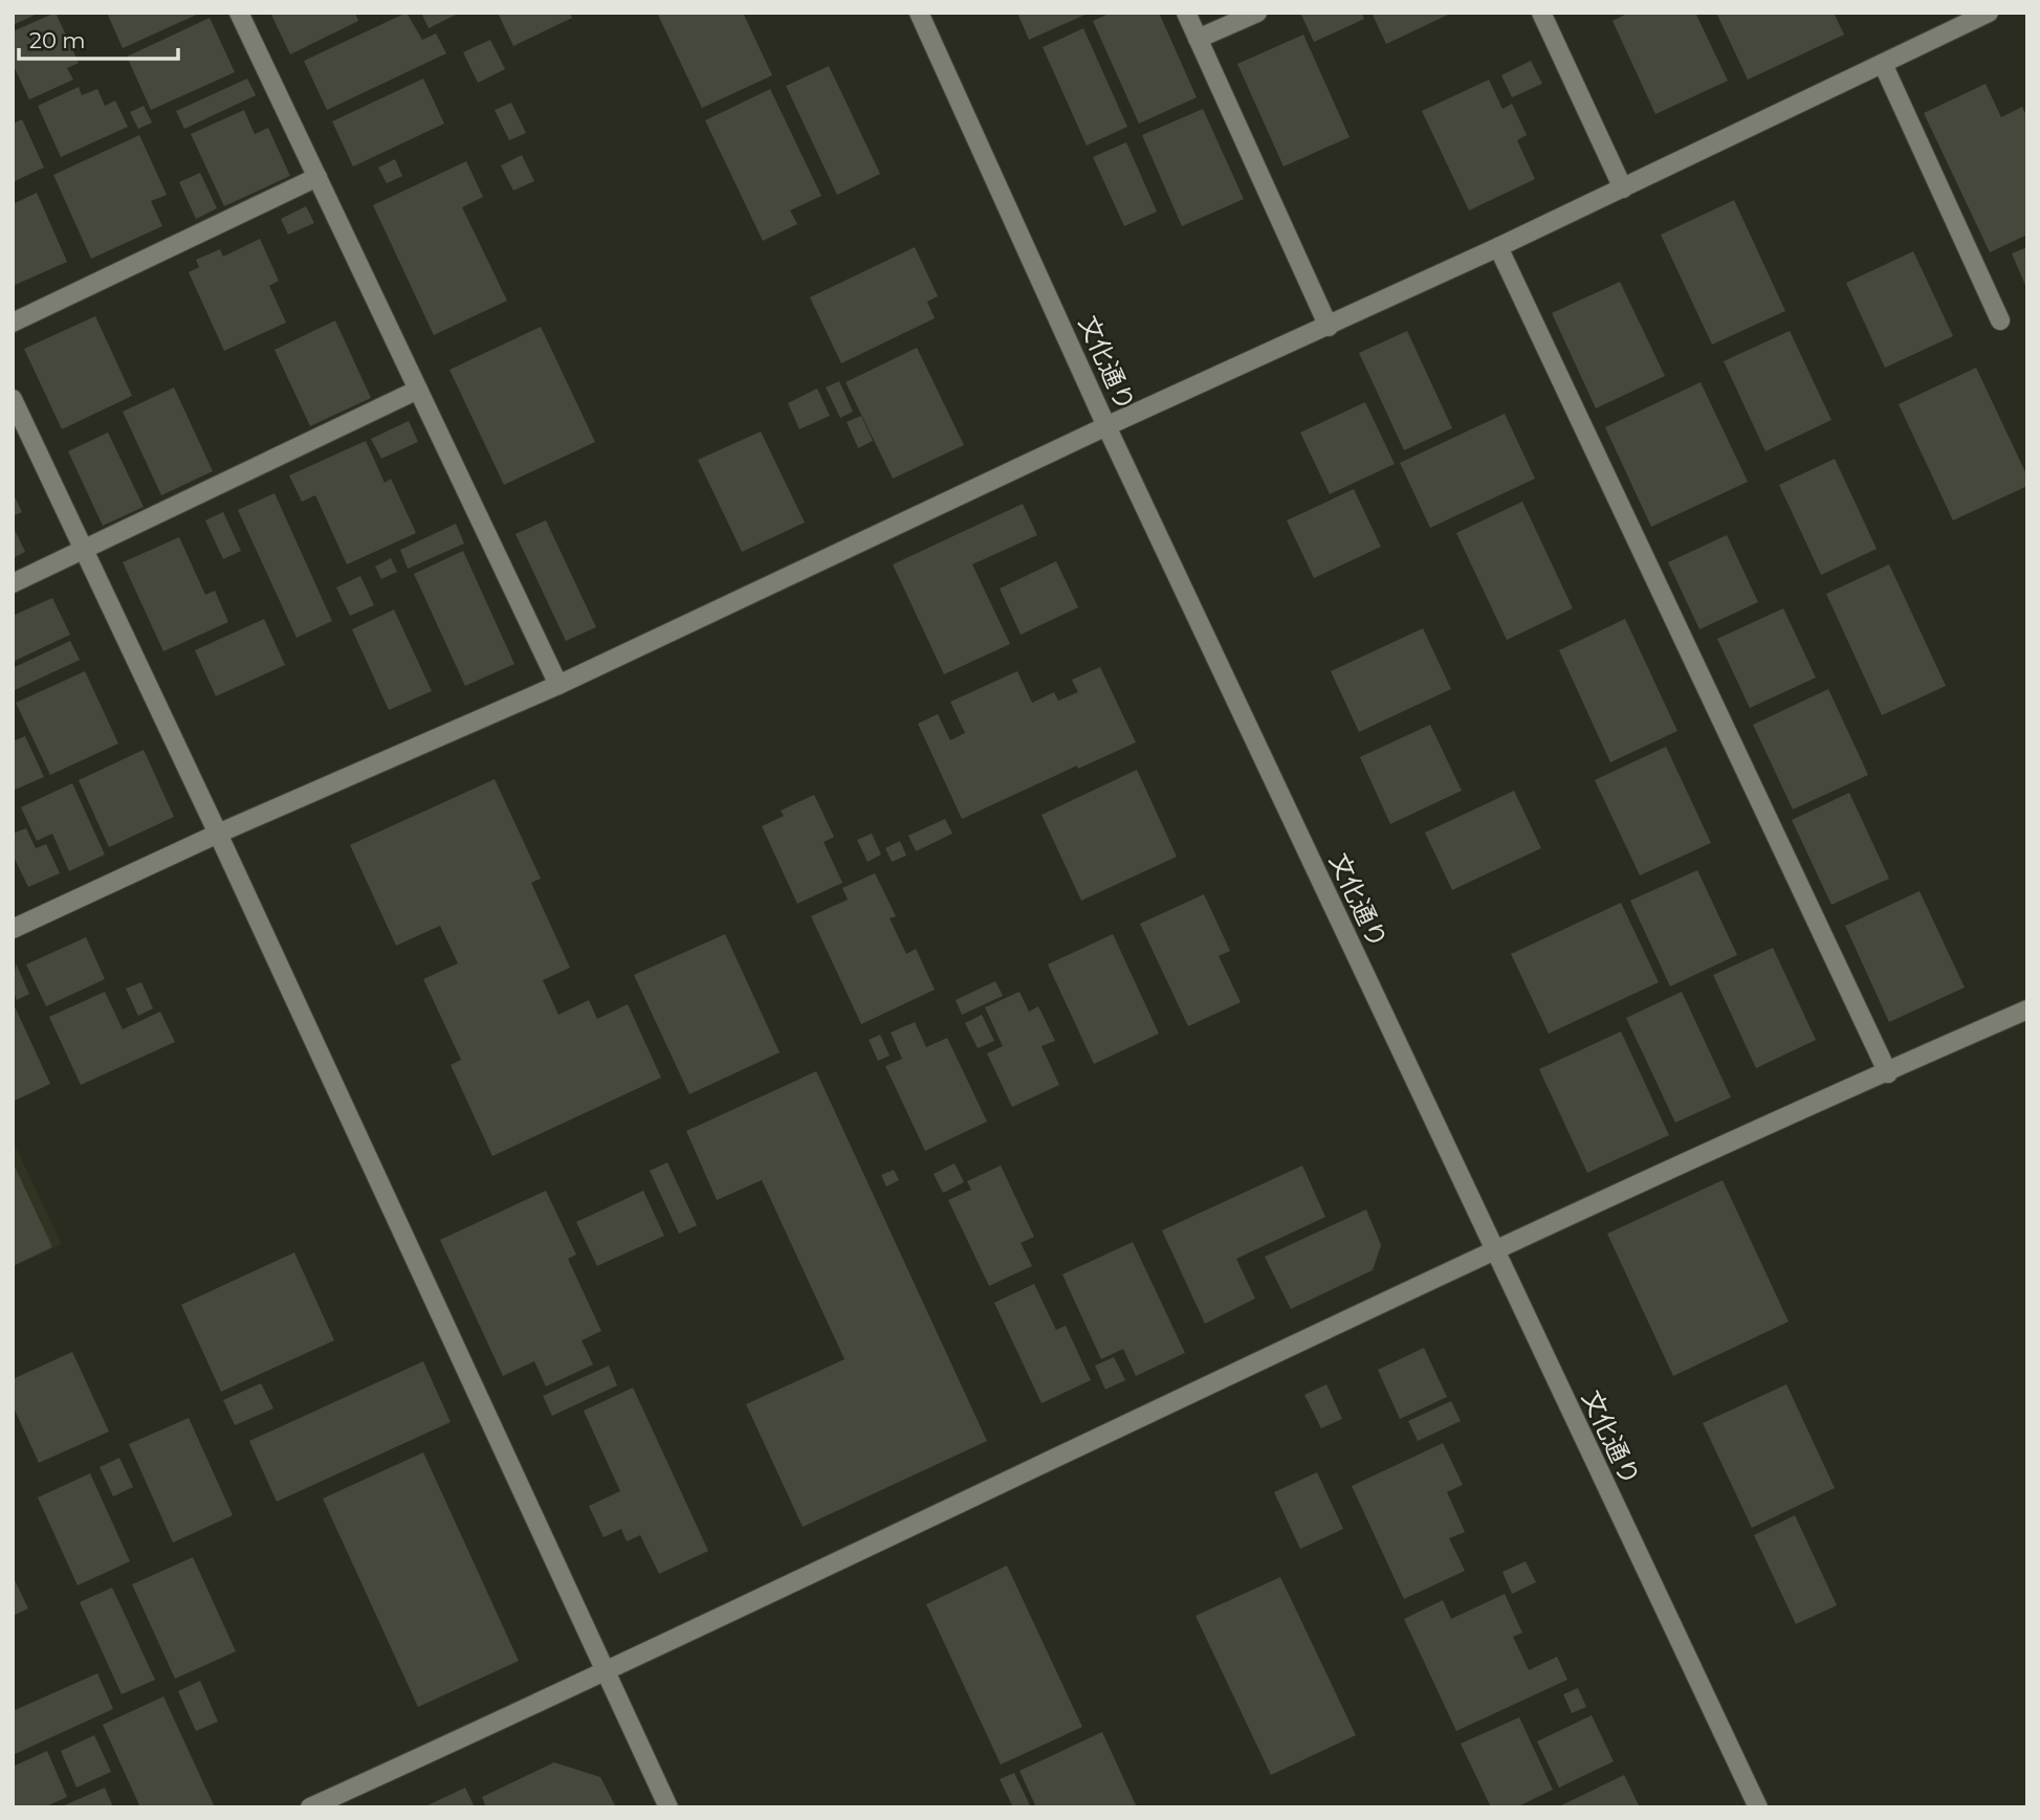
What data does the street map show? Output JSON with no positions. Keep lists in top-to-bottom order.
{
  "streets": {
    "street": ["文化通り"]
  },
  "scale_bar": "20 m"
}
